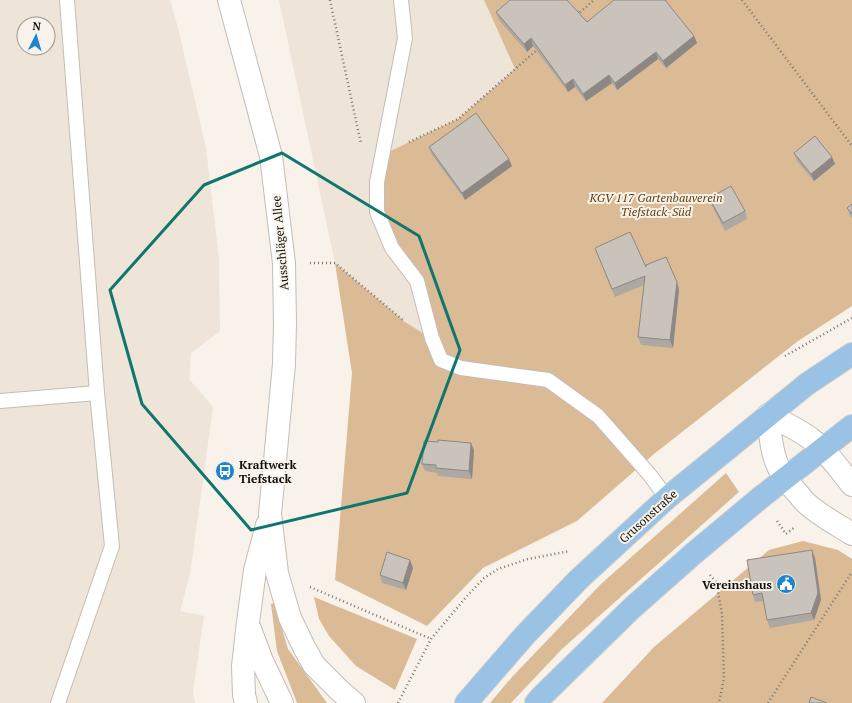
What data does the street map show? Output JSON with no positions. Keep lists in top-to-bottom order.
{
  "streets": {
    "main road": ["Grusonstraße"],
    "street": ["Ausschläger Allee"]
  },
  "parks": ["KGV 117 Gartenbauverein Tiefstack-Süd"],
  "places": {
    "bus stop": ["Kraftwerk Tiefstack"],
    "public building": ["Vereinshaus"]
  },
  "north": "top"
}
